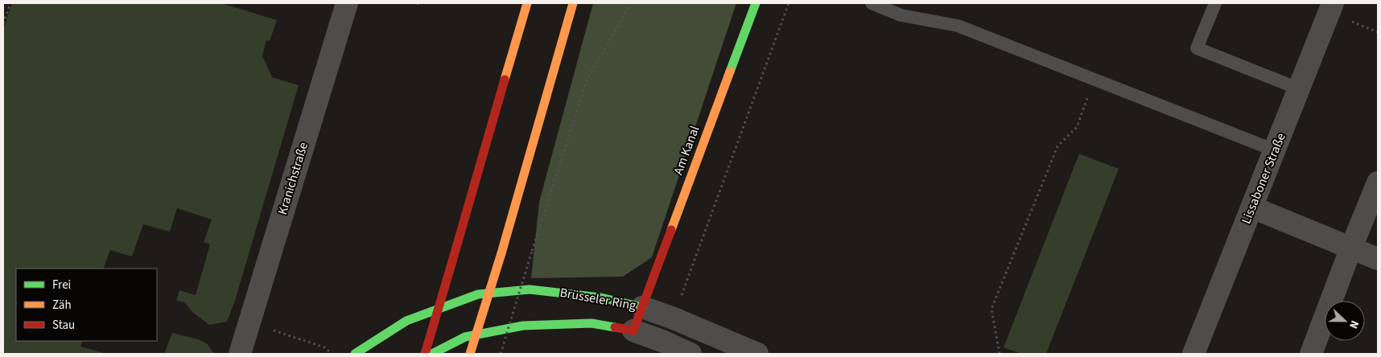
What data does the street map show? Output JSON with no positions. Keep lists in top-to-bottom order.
{
  "streets": {
    "main road": ["Am Kanal", "Brüsseler Ring"],
    "street": ["Kranichstraße", "Lissaboner Straße"]
  },
  "crossings": [
    ["Am Kanal", "Brüsseler Ring"]
  ],
  "legend": ["Frei", "Zäh", "Stau"],
  "north": "right"
}
